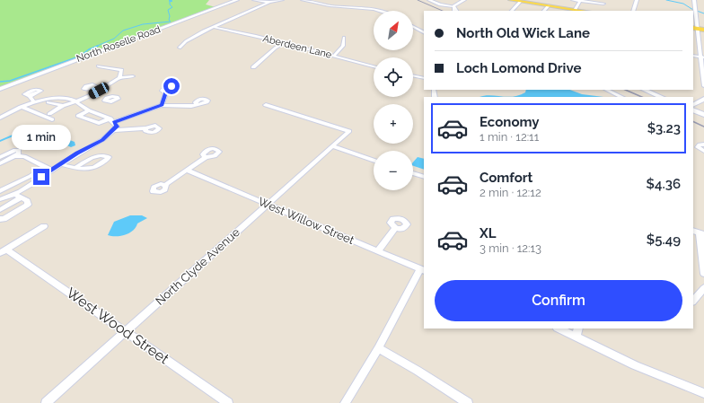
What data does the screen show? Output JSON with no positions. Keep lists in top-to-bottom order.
{
  "streets": {
    "main road": ["North Roselle Road"],
    "street": [
      "Aberdeen Lane",
      "West Willow Street",
      "North Clyde Avenue",
      "West Wood Street"
    ]
  },
  "crossings": [
    ["West Willow Street", "North Clyde Avenue"],
    ["North Clyde Avenue", "West Wood Street"]
  ],
  "north": "top right",
  "page": {
    "map_buttons": ["+", "−"],
    "banner": ["North Old Wick Lane", "Loch Lomond Drive"],
    "list": [
      {
        "name": "Economy",
        "note": "1 min · 12:11",
        "value": "$3.23"
      },
      {
        "name": "Comfort",
        "note": "2 min · 12:12",
        "value": "$4.36"
      },
      {
        "name": "XL",
        "note": "3 min · 12:13",
        "value": "$5.49"
      }
    ],
    "bubble": "1 min",
    "buttons": "Confirm"
  }
}
